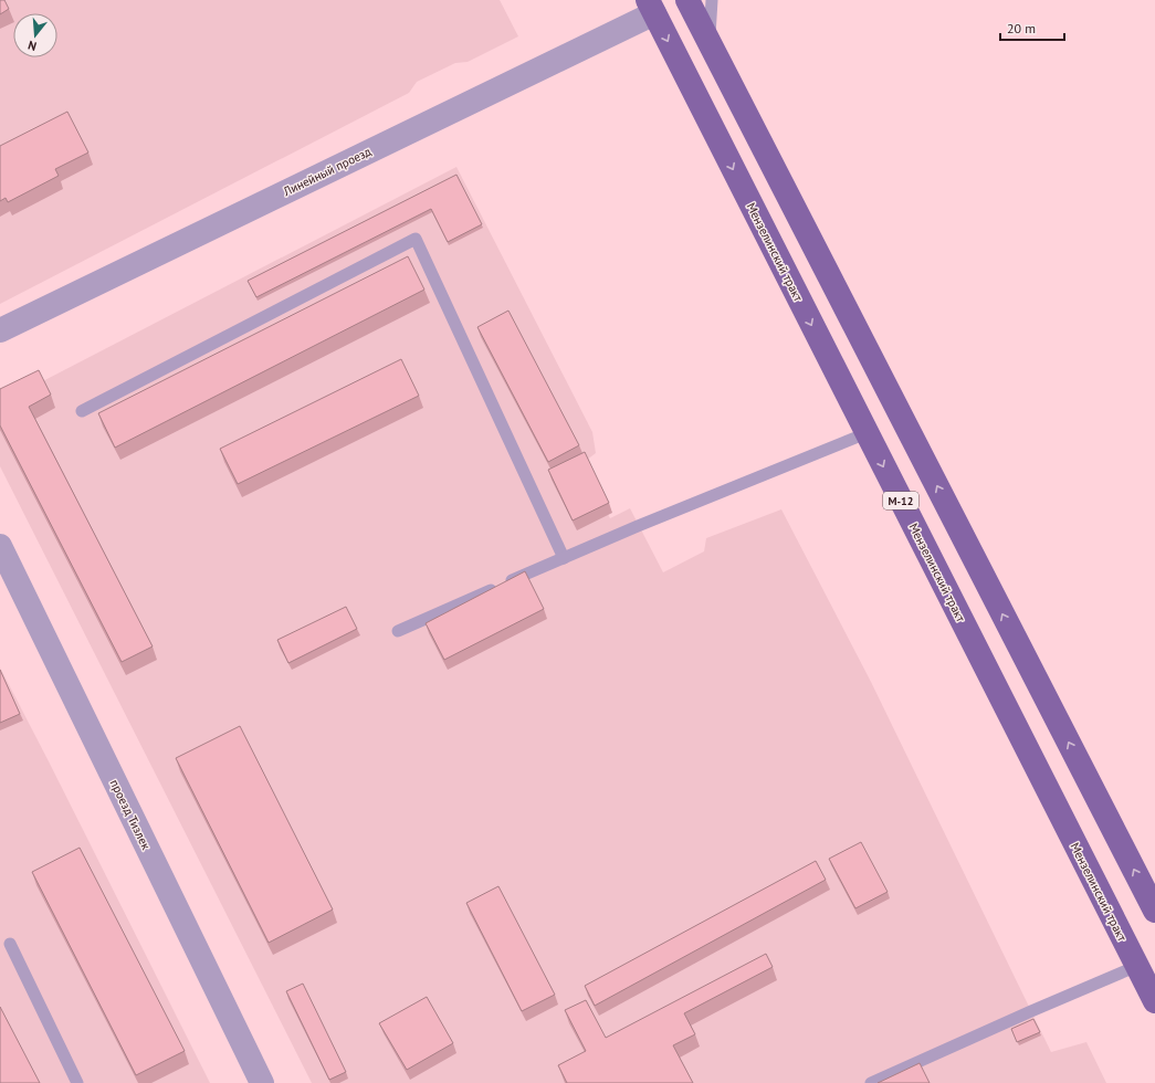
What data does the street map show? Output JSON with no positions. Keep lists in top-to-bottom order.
{
  "streets": {
    "main road": ["Мензелинский тракт", "М-12"],
    "street": ["Линейный проезд", "проезд Тизлек"]
  },
  "crossings": [
    ["Линейный проезд", "Мензелинский тракт"]
  ],
  "scale_bar": "20 m",
  "north": "bottom"
}
